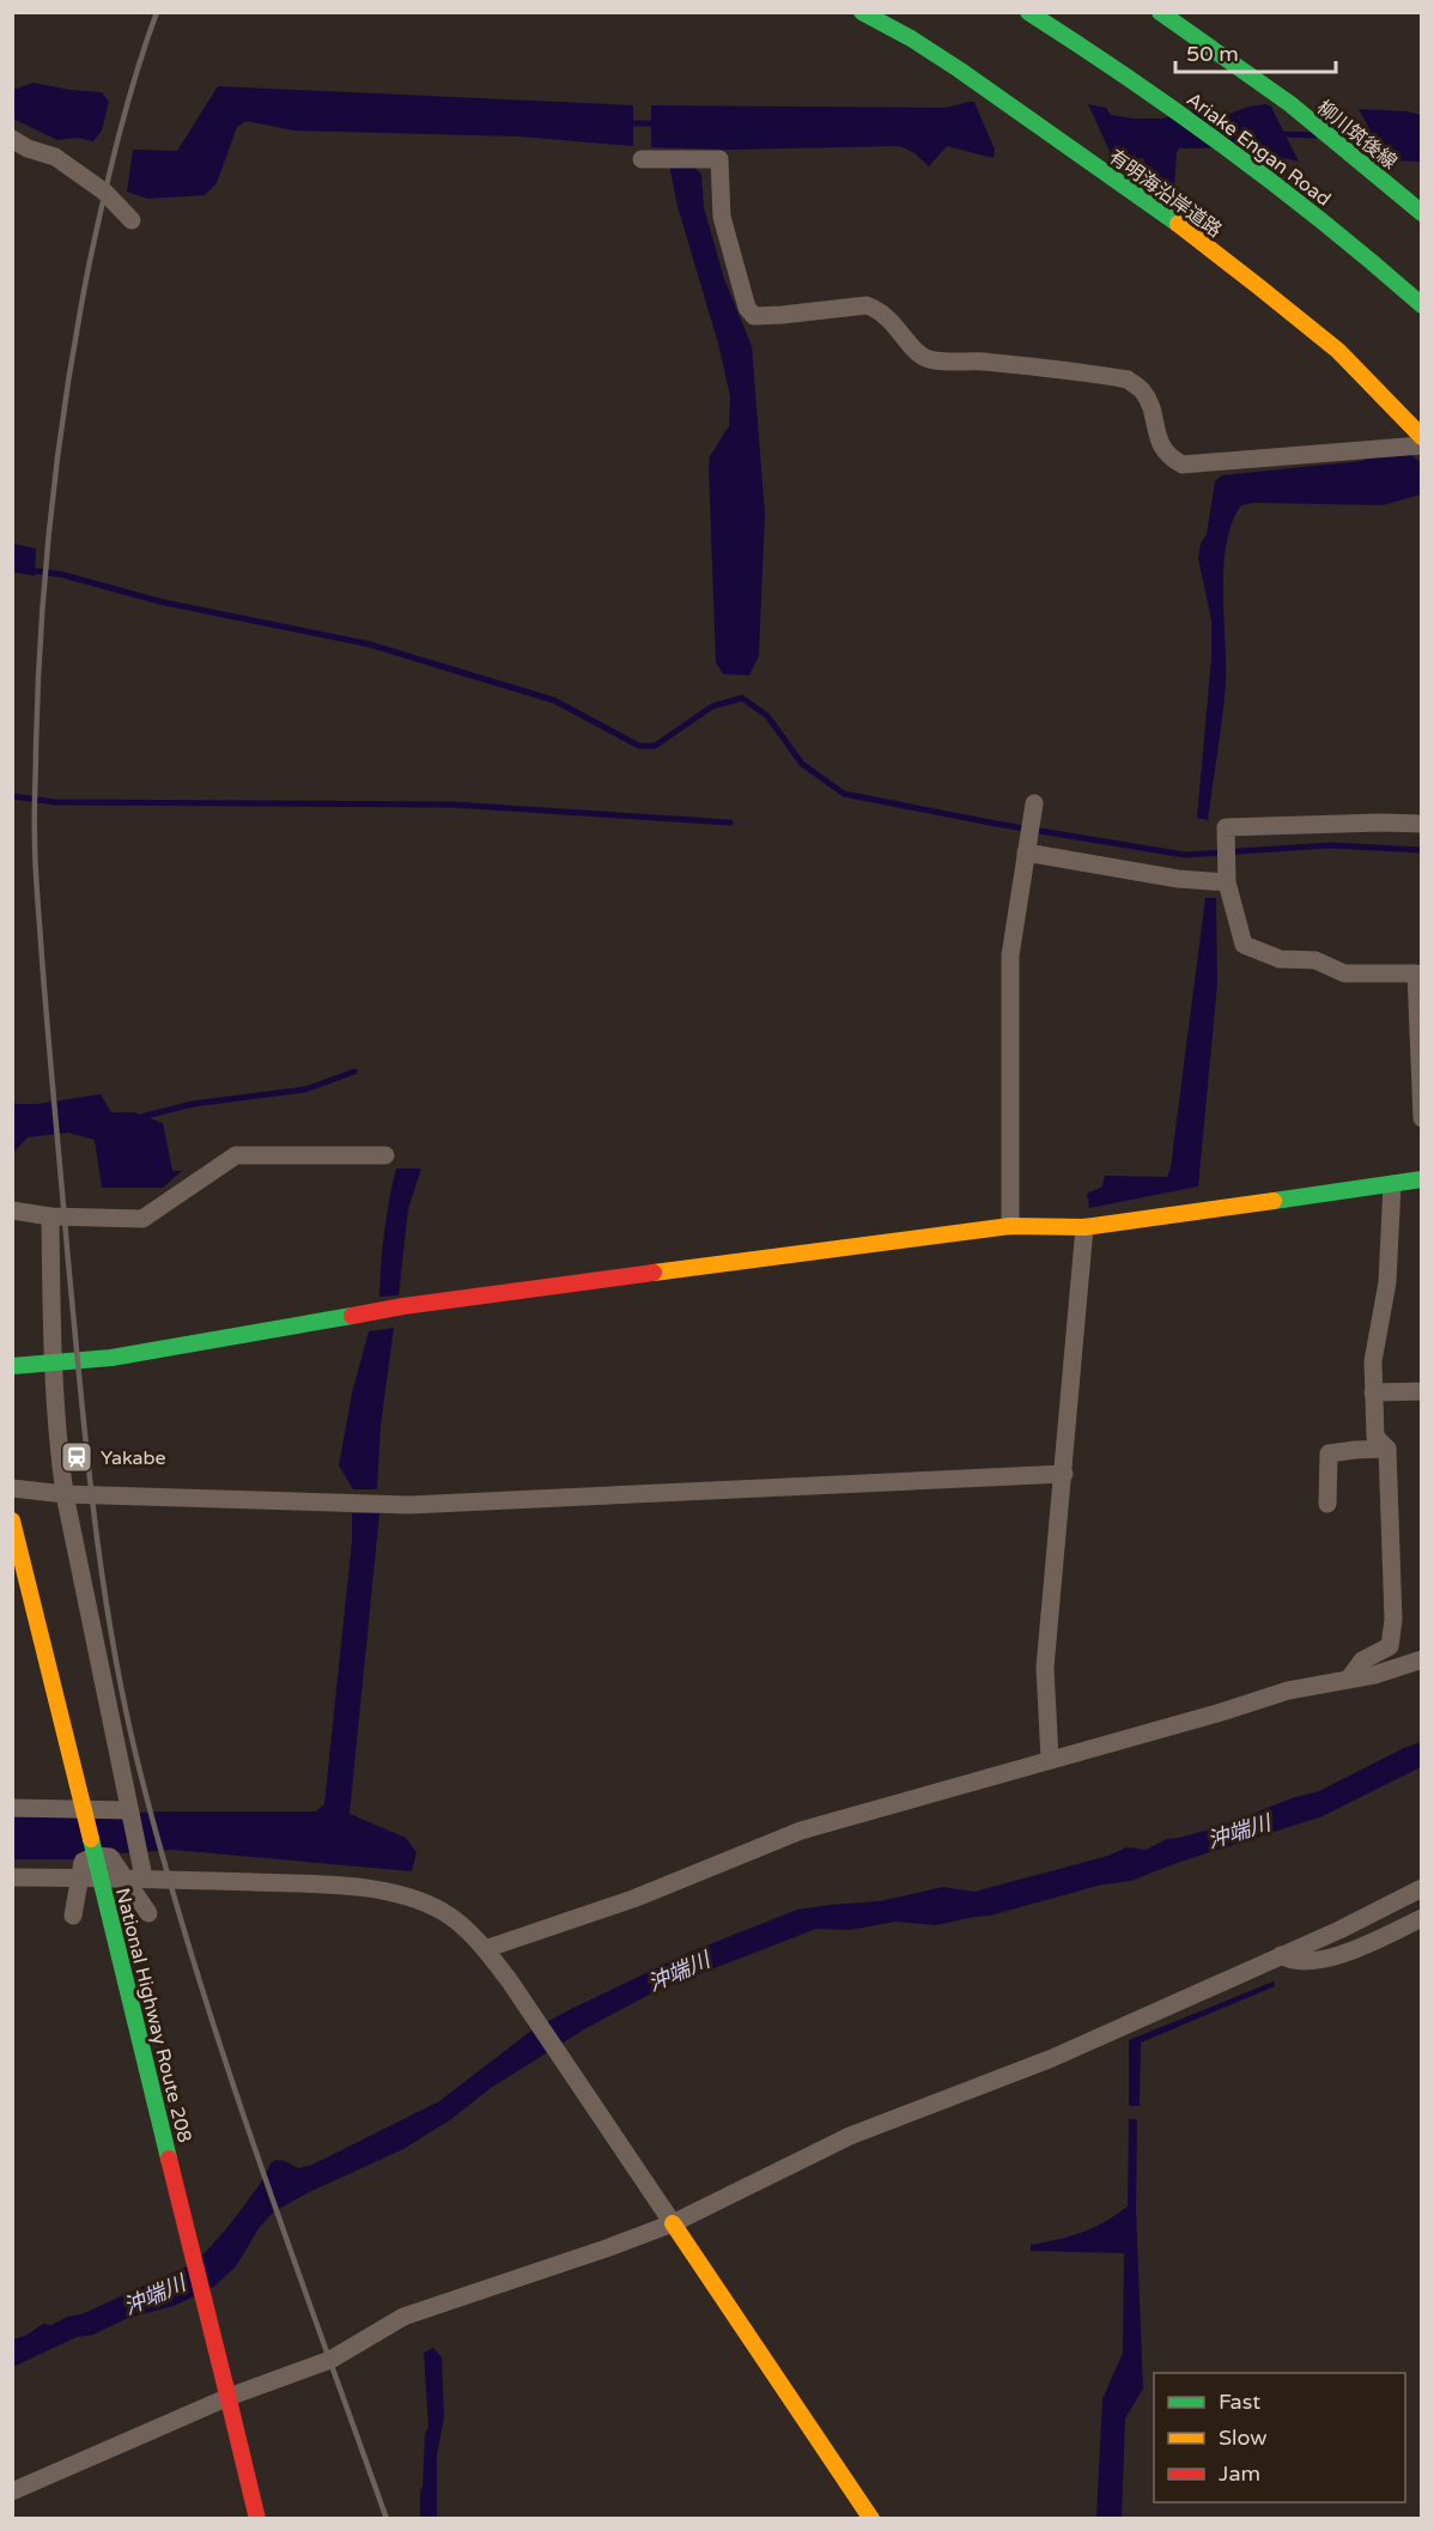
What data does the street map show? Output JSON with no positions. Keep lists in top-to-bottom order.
{
  "streets": {
    "main road": [
      "柳川筑後線",
      "Ariake Engan Road",
      "有明海沿岸道路",
      "National Highway Route 208"
    ]
  },
  "water": ["沖端川"],
  "places": {
    "station": ["Yakabe"]
  },
  "legend": ["Fast", "Slow", "Jam"],
  "scale_bar": "50 m"
}
